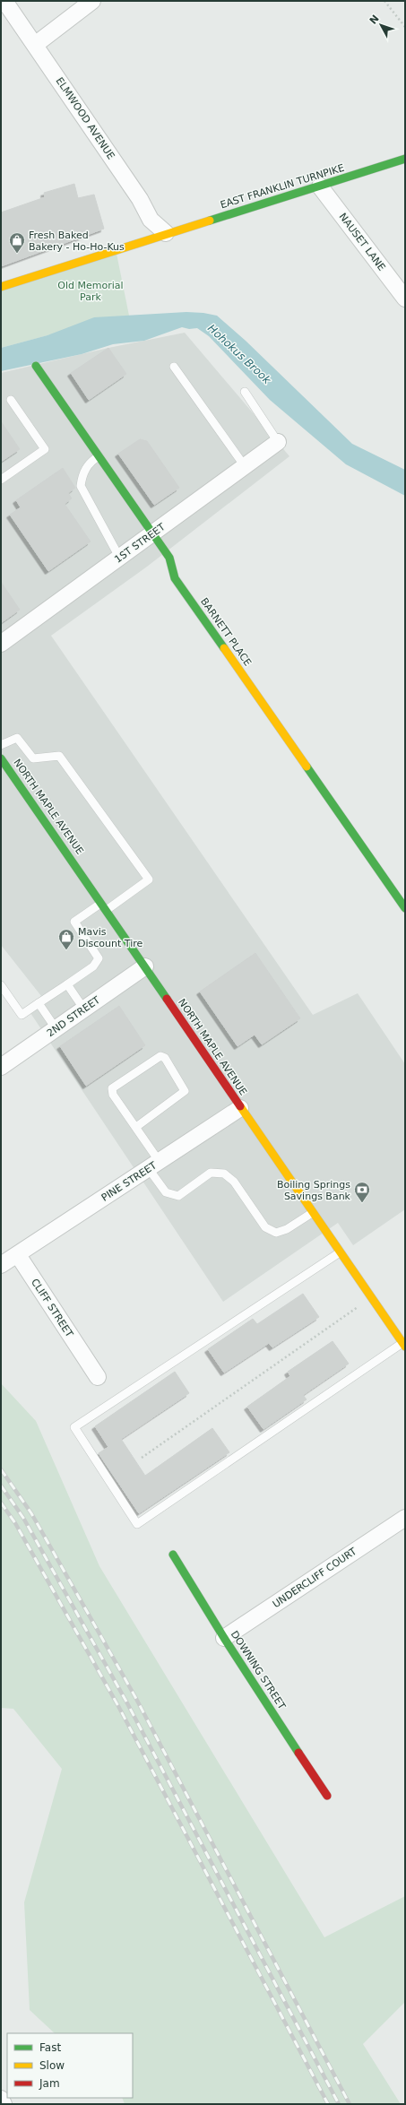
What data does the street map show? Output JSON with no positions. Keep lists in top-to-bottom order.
{
  "streets": {
    "street": [
      "ELMWOOD AVENUE",
      "EAST FRANKLIN TURNPIKE",
      "NAUSET LANE",
      "1ST STREET",
      "BARNETT PLACE",
      "NORTH MAPLE AVENUE",
      "2ND STREET",
      "PINE STREET",
      "CLIFF STREET",
      "UNDERCLIFF COURT",
      "DOWNING STREET"
    ]
  },
  "crossings": [
    ["ELMWOOD AVENUE", "EAST FRANKLIN TURNPIKE"],
    ["EAST FRANKLIN TURNPIKE", "NAUSET LANE"],
    ["1ST STREET", "BARNETT PLACE"],
    ["NORTH MAPLE AVENUE", "2ND STREET"],
    ["NORTH MAPLE AVENUE", "PINE STREET"],
    ["PINE STREET", "CLIFF STREET"],
    ["UNDERCLIFF COURT", "DOWNING STREET"]
  ],
  "water": ["Hohokus Brook"],
  "parks": ["Old Memorial Park"],
  "places": {
    "shop": ["Fresh Baked Bakery - Ho-Ho-Kus", "Mavis Discount Tire"],
    "bank": ["Boiling Springs Savings Bank"]
  },
  "legend": ["Fast", "Slow", "Jam"],
  "north": "top left"
}
